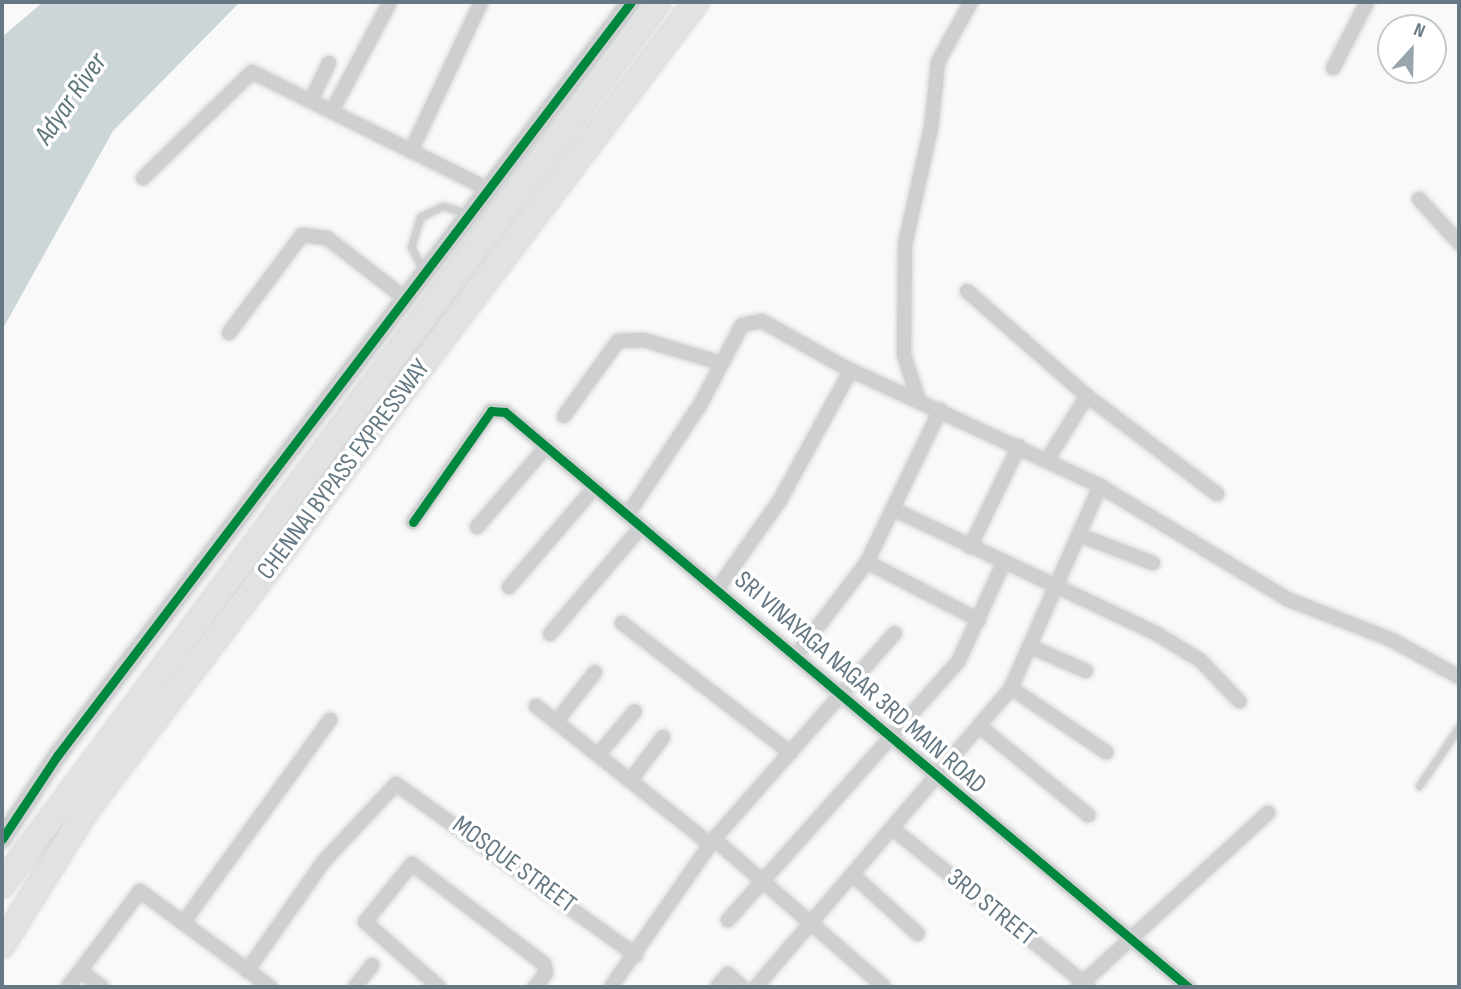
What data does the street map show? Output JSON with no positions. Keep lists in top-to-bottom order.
{
  "streets": {
    "highway": ["CHENNAI BYPASS EXPRESSWAY"],
    "street": ["SRI VINAYAGA NAGAR 3RD MAIN ROAD", "MOSQUE STREET", "3RD STREET"]
  },
  "water": ["Adyar River"],
  "north": "top"
}
